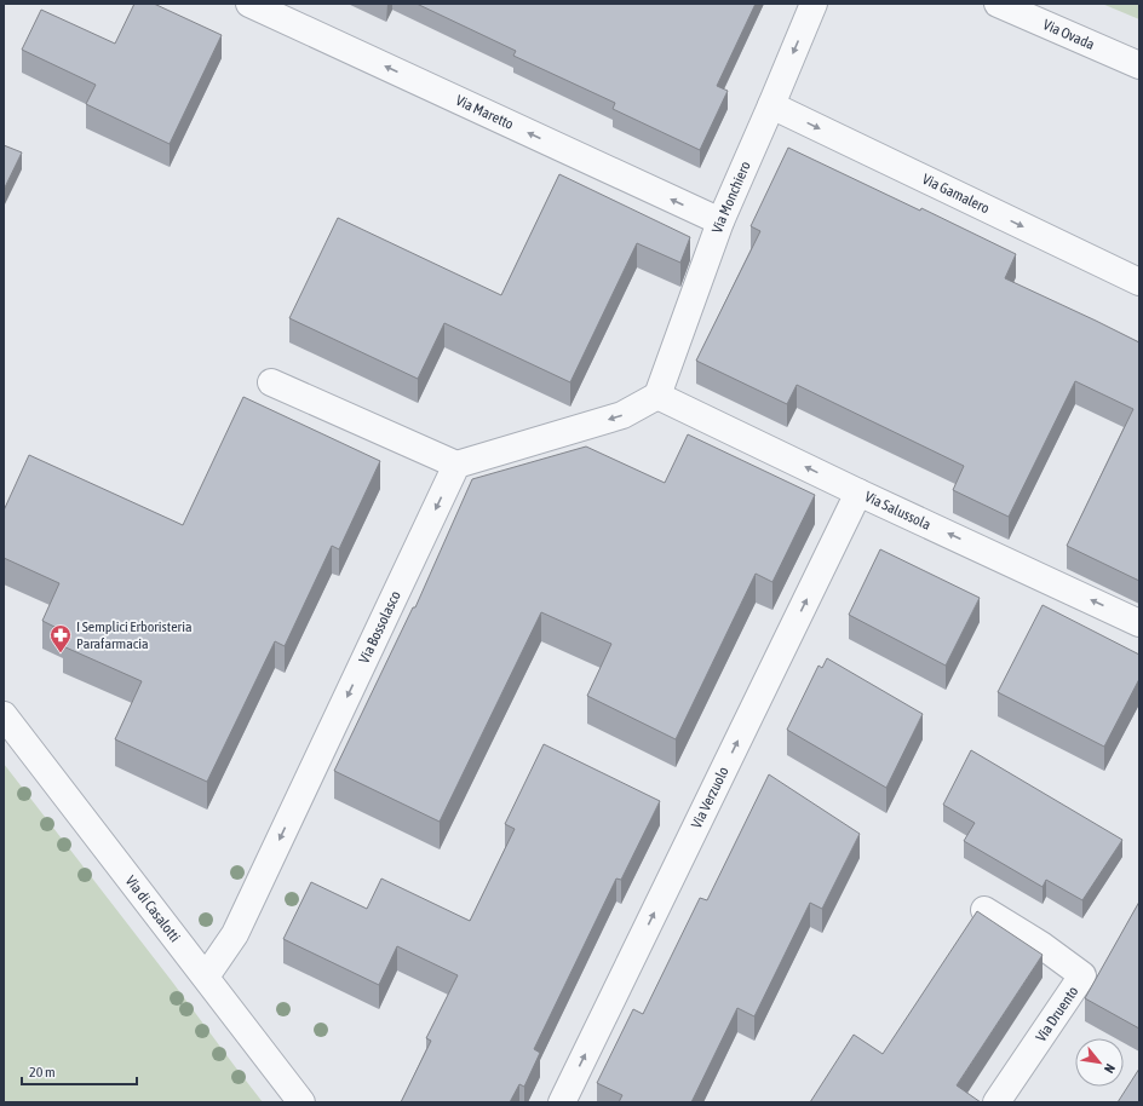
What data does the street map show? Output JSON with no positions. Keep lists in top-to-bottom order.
{
  "streets": {
    "street": [
      "Via Ovada",
      "Via Maretto",
      "Via Gamalero",
      "Via Monchiero",
      "Via Salussola",
      "Via Bossolasco",
      "Via Verzuolo",
      "Via di Casalotti",
      "Via Druento"
    ]
  },
  "crossings": [
    ["Via Maretto", "Via Monchiero"],
    ["Via Gamalero", "Via Monchiero"],
    ["Via Monchiero", "Via Salussola"],
    ["Via Salussola", "Via Verzuolo"],
    ["Via Bossolasco", "Via di Casalotti"]
  ],
  "one_way": [
    "Via Maretto",
    "Via Gamalero",
    "Via Salussola",
    "Via Bossolasco",
    "Via Verzuolo"
  ],
  "places": {
    "pharmacy": ["I Semplici Erboristeria Parafarmacia"]
  },
  "scale_bar": "20 m",
  "north": "bottom right"
}
